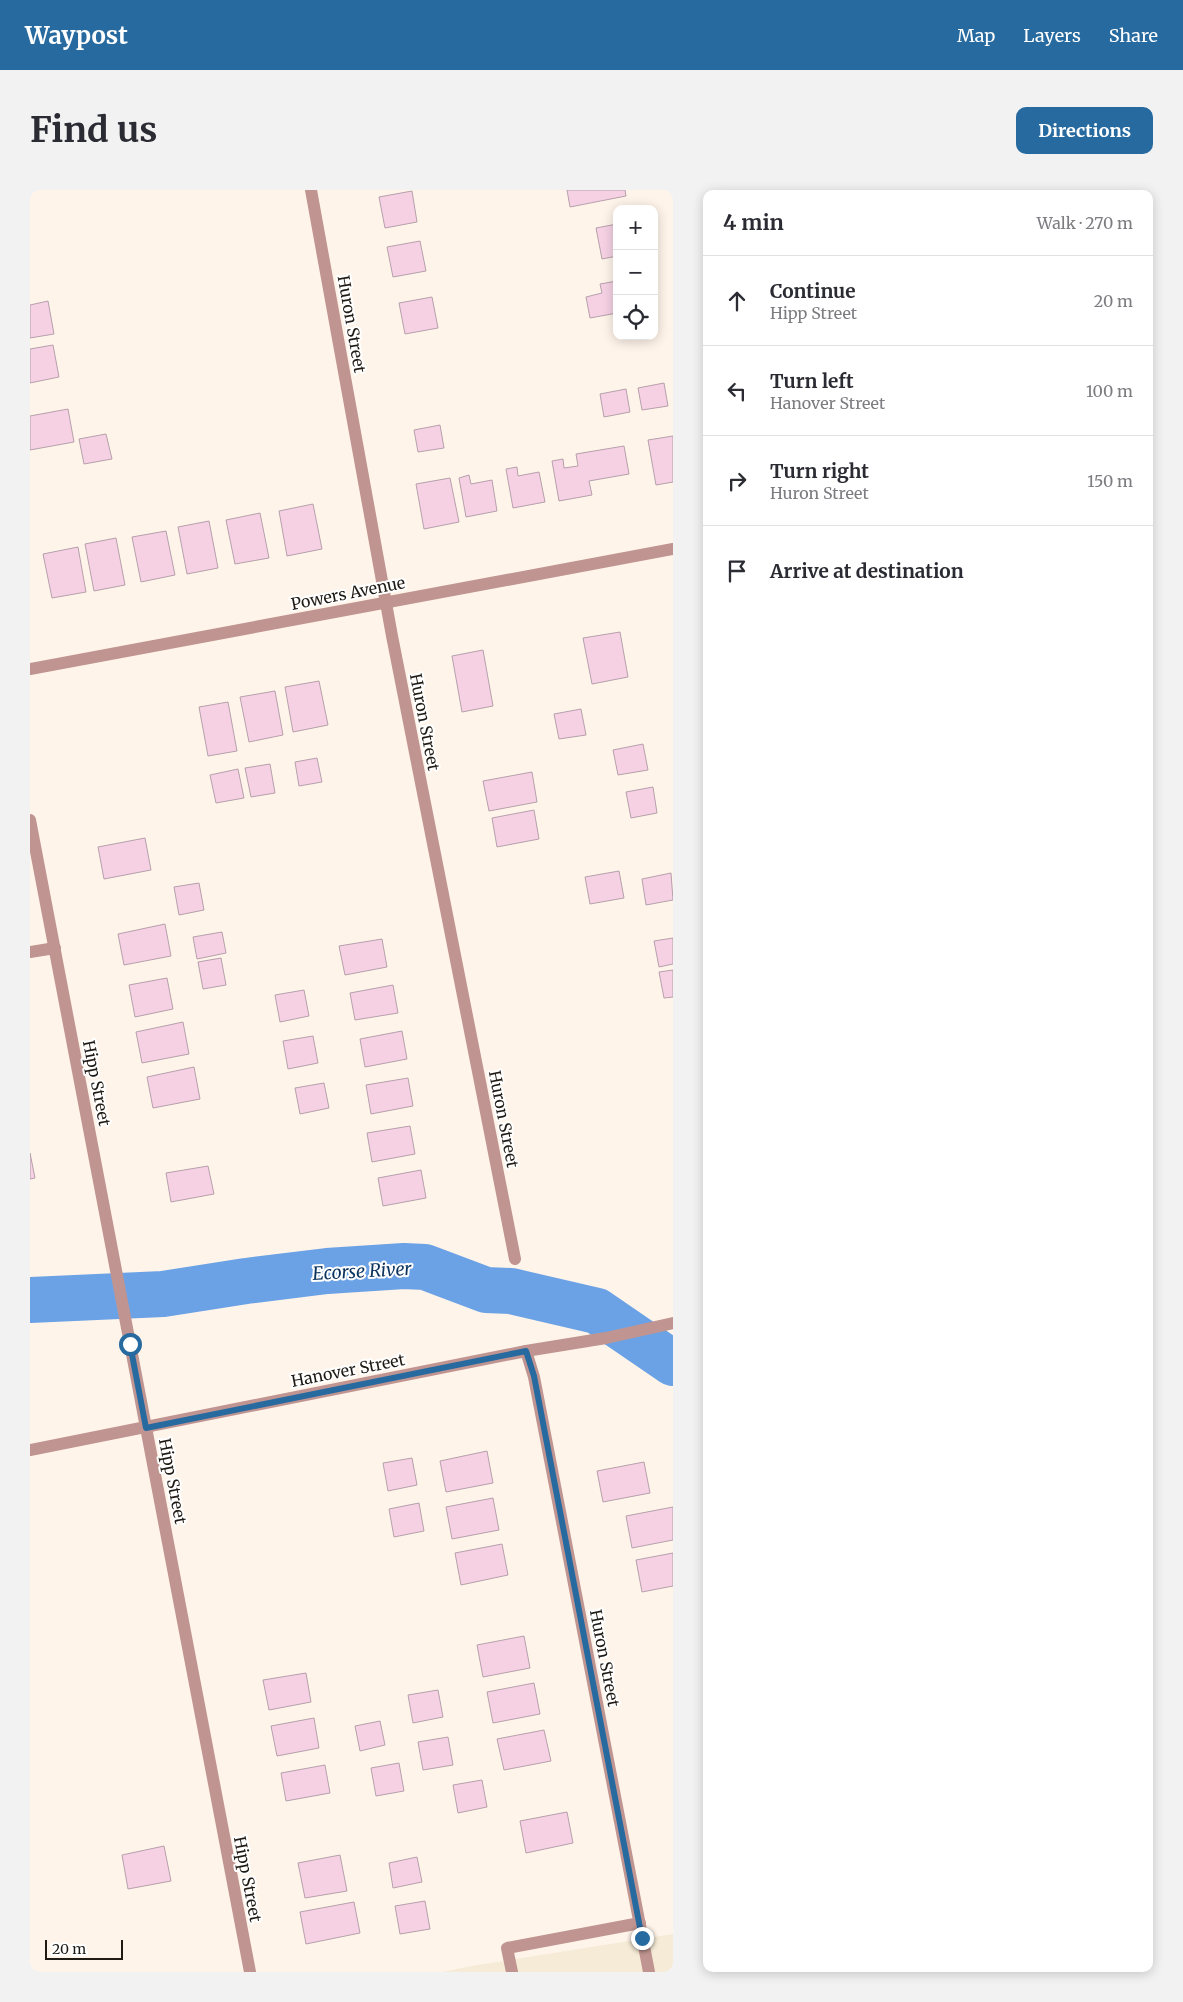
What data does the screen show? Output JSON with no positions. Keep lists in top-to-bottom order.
{
  "streets": {
    "street": [
      "Huron Street",
      "Powers Avenue",
      "Hipp Street",
      "Hanover Street"
    ]
  },
  "crossings": [
    ["Huron Street", "Powers Avenue"],
    ["Huron Street", "Hanover Street"],
    ["Hipp Street", "Hanover Street"]
  ],
  "water": ["Ecorse River"],
  "scale_bar": "20 m",
  "page": {
    "header": "Waypost",
    "nav": ["Map", "Layers", "Share"],
    "buttons": "Directions",
    "title": "Find us",
    "heading": ["4 min", "Walk · 270 m"],
    "map_buttons": ["+", "−"],
    "list": [
      ["Continue", "Hipp Street", "20 m"],
      ["Turn left", "Hanover Street", "100 m"],
      ["Turn right", "Huron Street", "150 m"],
      "Arrive at destination"
    ],
    "scale": "20 m"
  }
}
